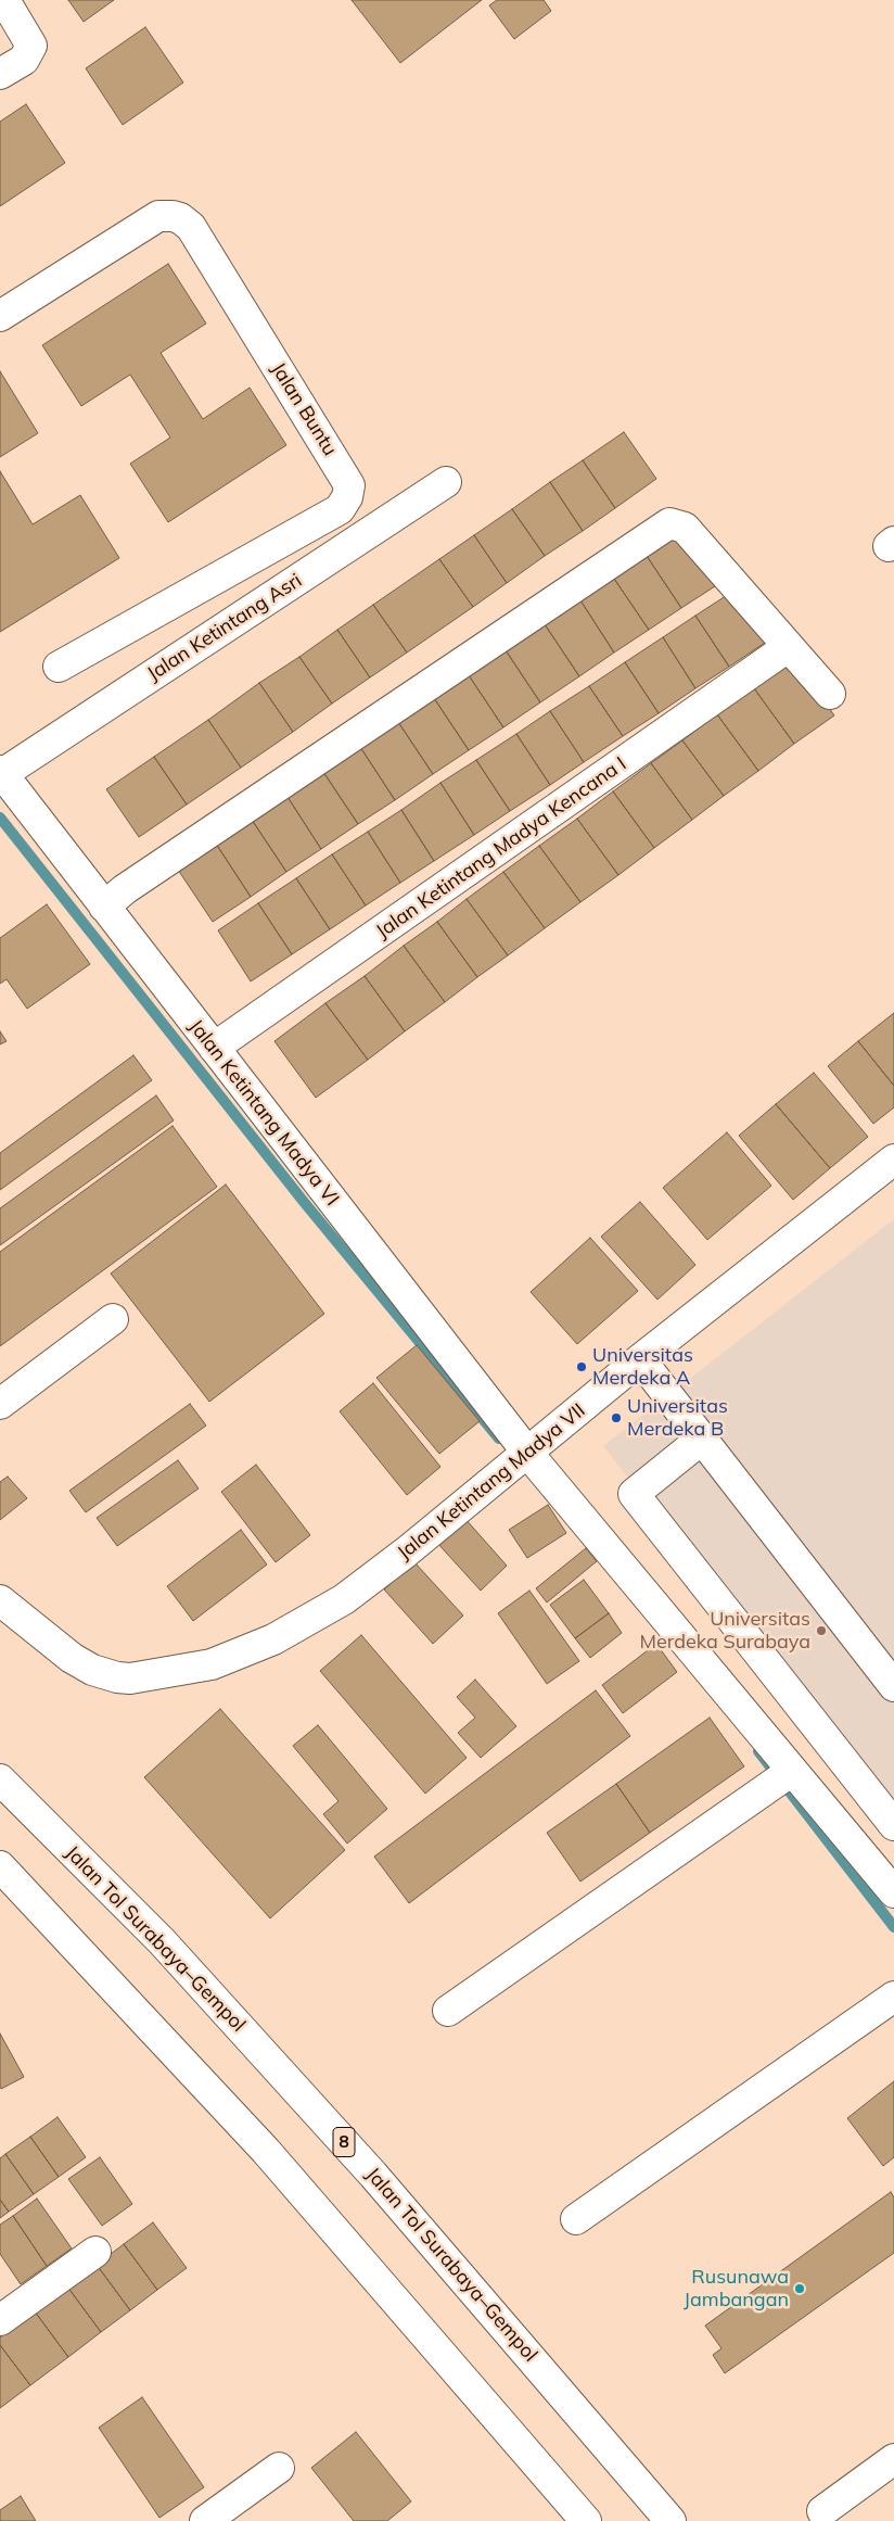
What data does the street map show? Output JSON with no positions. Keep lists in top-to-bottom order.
{
  "streets": {
    "main road": [
      "Jalan Buntu",
      "Jalan Ketintang Asri",
      "Jalan Ketintang Madya Kencana I",
      "Jalan Ketintang Madya VI",
      "Jalan Ketintang Madya VII",
      "Jalan Tol Surabaya–Gempol",
      "8"
    ]
  },
  "crossings": [
    ["Jalan Ketintang Asri", "Jalan Ketintang Madya VI"],
    ["Jalan Ketintang Madya Kencana I", "Jalan Ketintang Madya VI"],
    ["Jalan Ketintang Madya VI", "Jalan Ketintang Madya VII"]
  ],
  "places": [
    "Universitas Merdeka A",
    "Universitas Merdeka B",
    "Universitas Merdeka Surabaya",
    "Rusunawa Jambangan"
  ]
}
